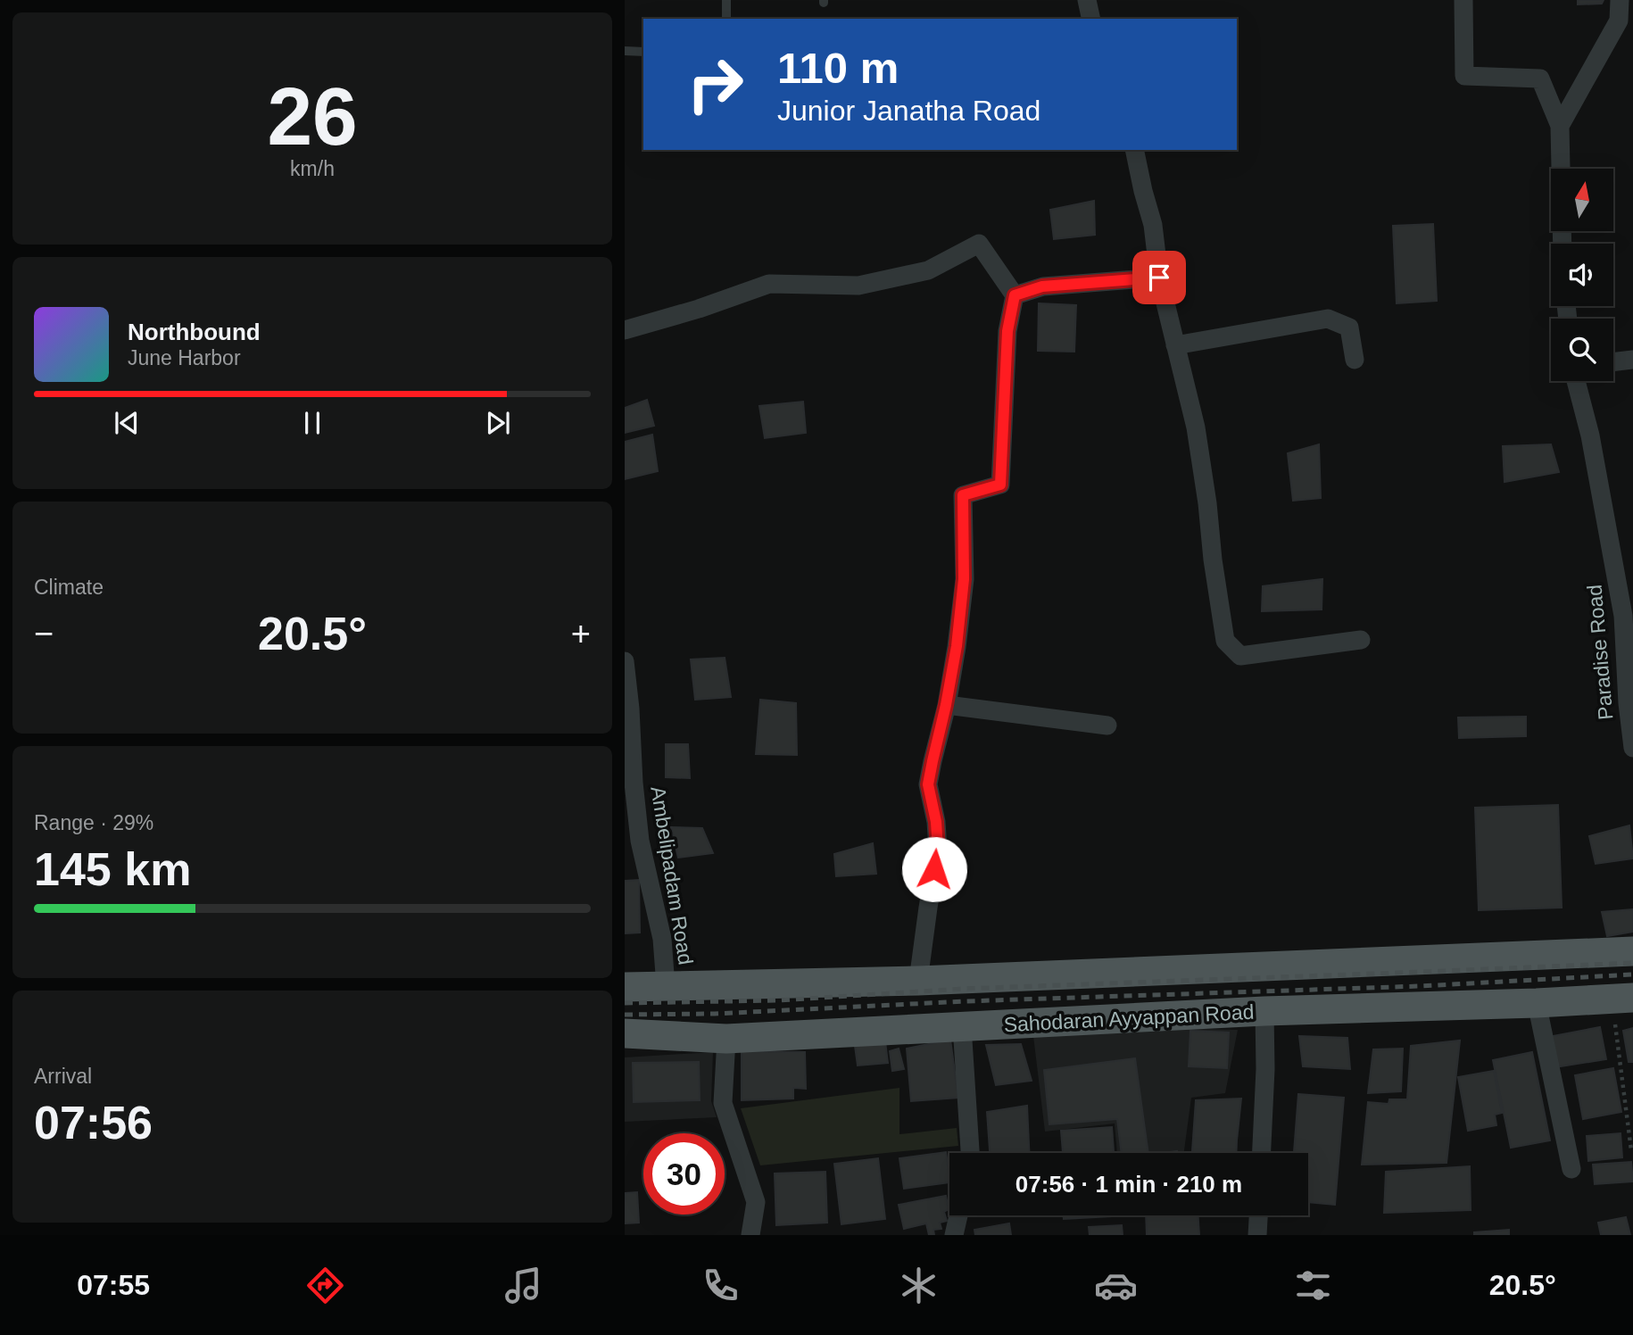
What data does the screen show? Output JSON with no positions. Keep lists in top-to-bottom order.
{
  "streets": {
    "main road": ["Sahodaran Ayyappan Road"],
    "street": ["Paradise Road", "Ambelipadam Road"]
  },
  "north": "top",
  "page": {
    "tile": [
      ["26", "km/h"],
      "Climate",
      ["Range · 29%", "145 km"],
      ["Arrival", "07:56"]
    ],
    "turn": ["110 m", "Junior Janatha Road"],
    "song": ["Northbound", "June Harbor"],
    "heat": ["−", "20.5°", "+"],
    "limit": "30",
    "trip": "07:56 · 1 min · 210 m",
    "tabs": ["07:55", "20.5°"]
  }
}
